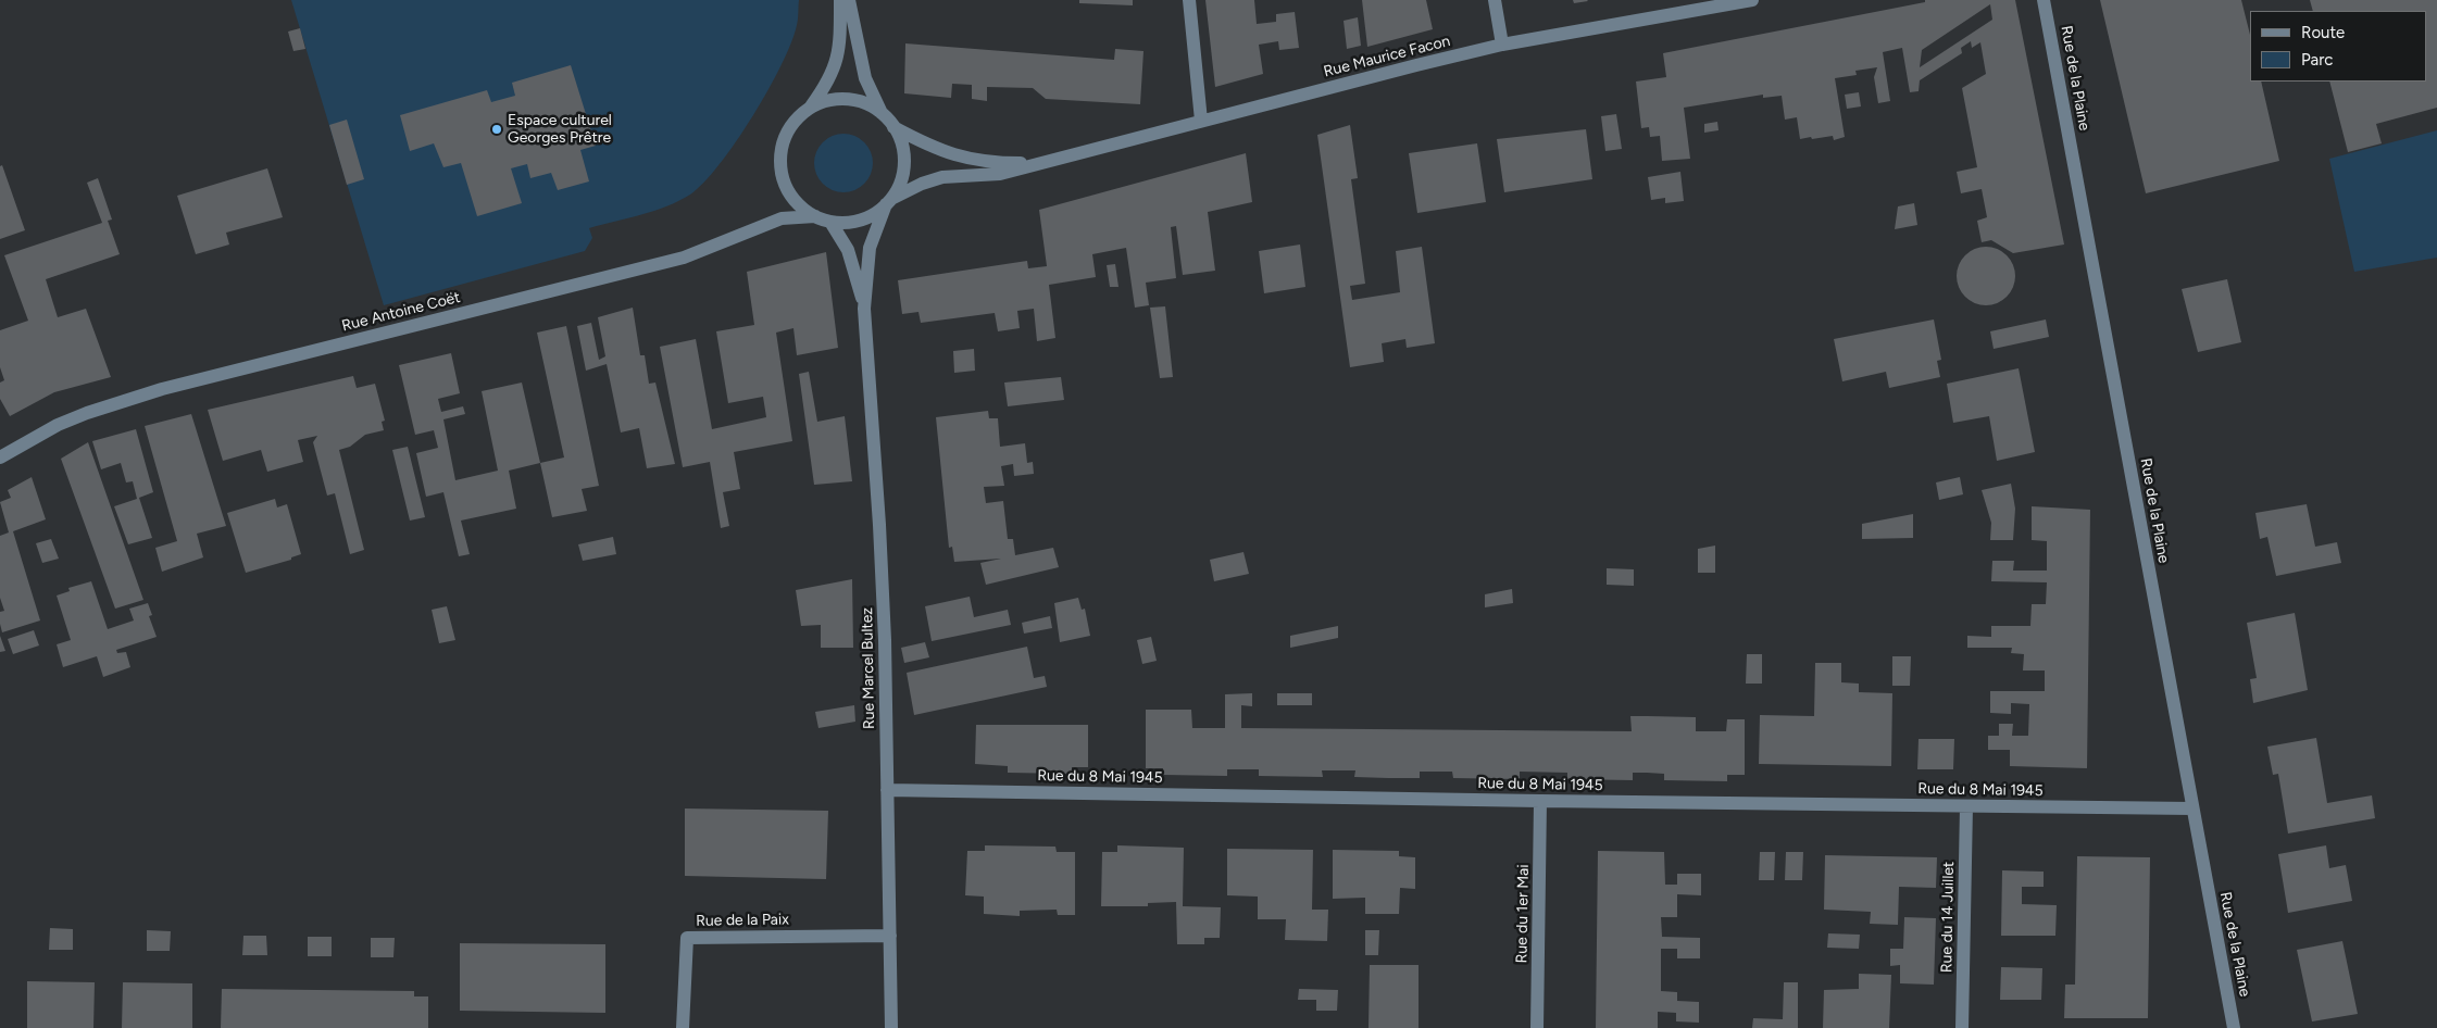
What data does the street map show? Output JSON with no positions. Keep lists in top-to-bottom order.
{
  "streets": {
    "street": [
      "Rue Maurice Facon",
      "Rue de la Plaine",
      "Rue Antoine Coët",
      "Rue Marcel Bultez",
      "Rue du 8 Mai 1945",
      "Rue du 1er Mai",
      "Rue du 14 Juillet",
      "Rue de la Paix"
    ]
  },
  "crossings": [
    ["Rue Maurice Facon", "Rue Antoine Coët"],
    ["Rue Maurice Facon", "Rue Marcel Bultez"],
    ["Rue de la Plaine", "Rue du 8 Mai 1945"],
    ["Rue Antoine Coët", "Rue Marcel Bultez"],
    ["Rue Marcel Bultez", "Rue du 8 Mai 1945"],
    ["Rue Marcel Bultez", "Rue de la Paix"],
    ["Rue du 8 Mai 1945", "Rue du 1er Mai"],
    ["Rue du 8 Mai 1945", "Rue du 14 Juillet"]
  ],
  "places": ["Espace culturel Georges Prêtre"],
  "legend": ["Route", "Parc"]
}
